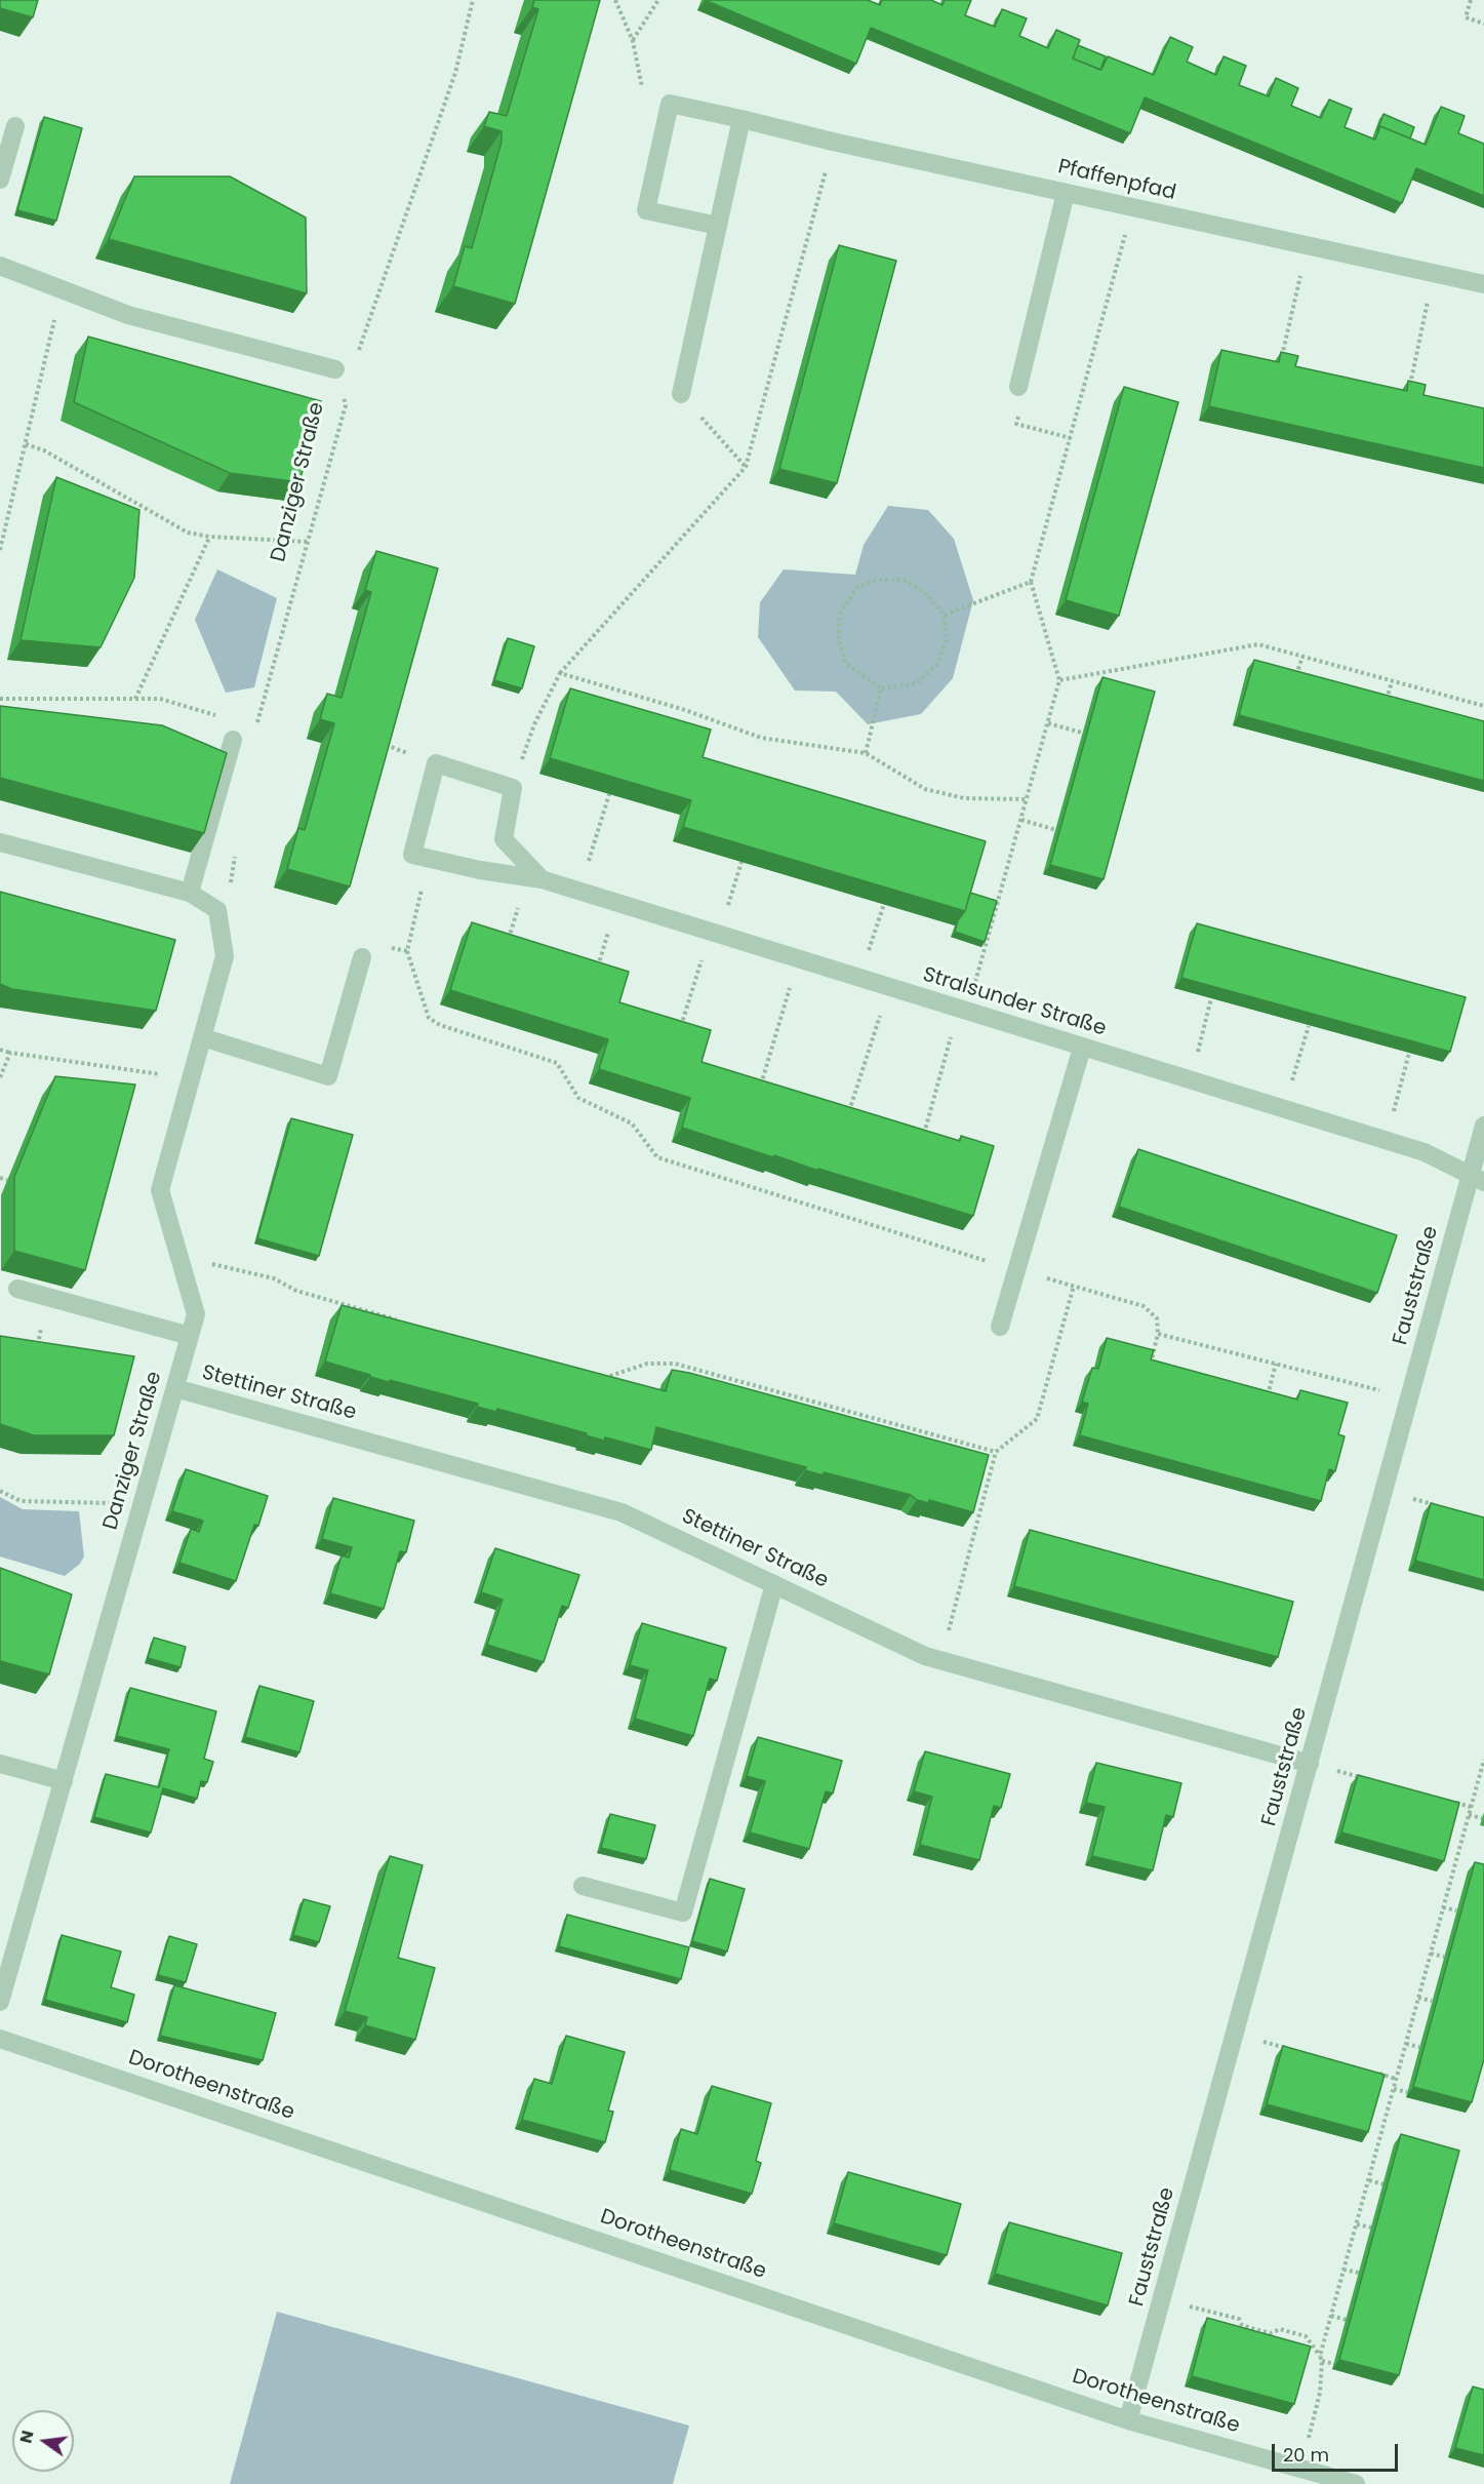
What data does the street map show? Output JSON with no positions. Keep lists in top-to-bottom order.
{
  "streets": {
    "street": [
      "Pfaffenpfad",
      "Danziger Straße",
      "Stralsunder Straße",
      "Fauststraße",
      "Stettiner Straße",
      "Dorotheenstraße"
    ]
  },
  "crossings": [
    ["Danziger Straße", "Stettiner Straße"],
    ["Stralsunder Straße", "Fauststraße"],
    ["Fauststraße", "Stettiner Straße"],
    ["Fauststraße", "Dorotheenstraße"]
  ],
  "scale_bar": "20 m",
  "north": "left"
}
